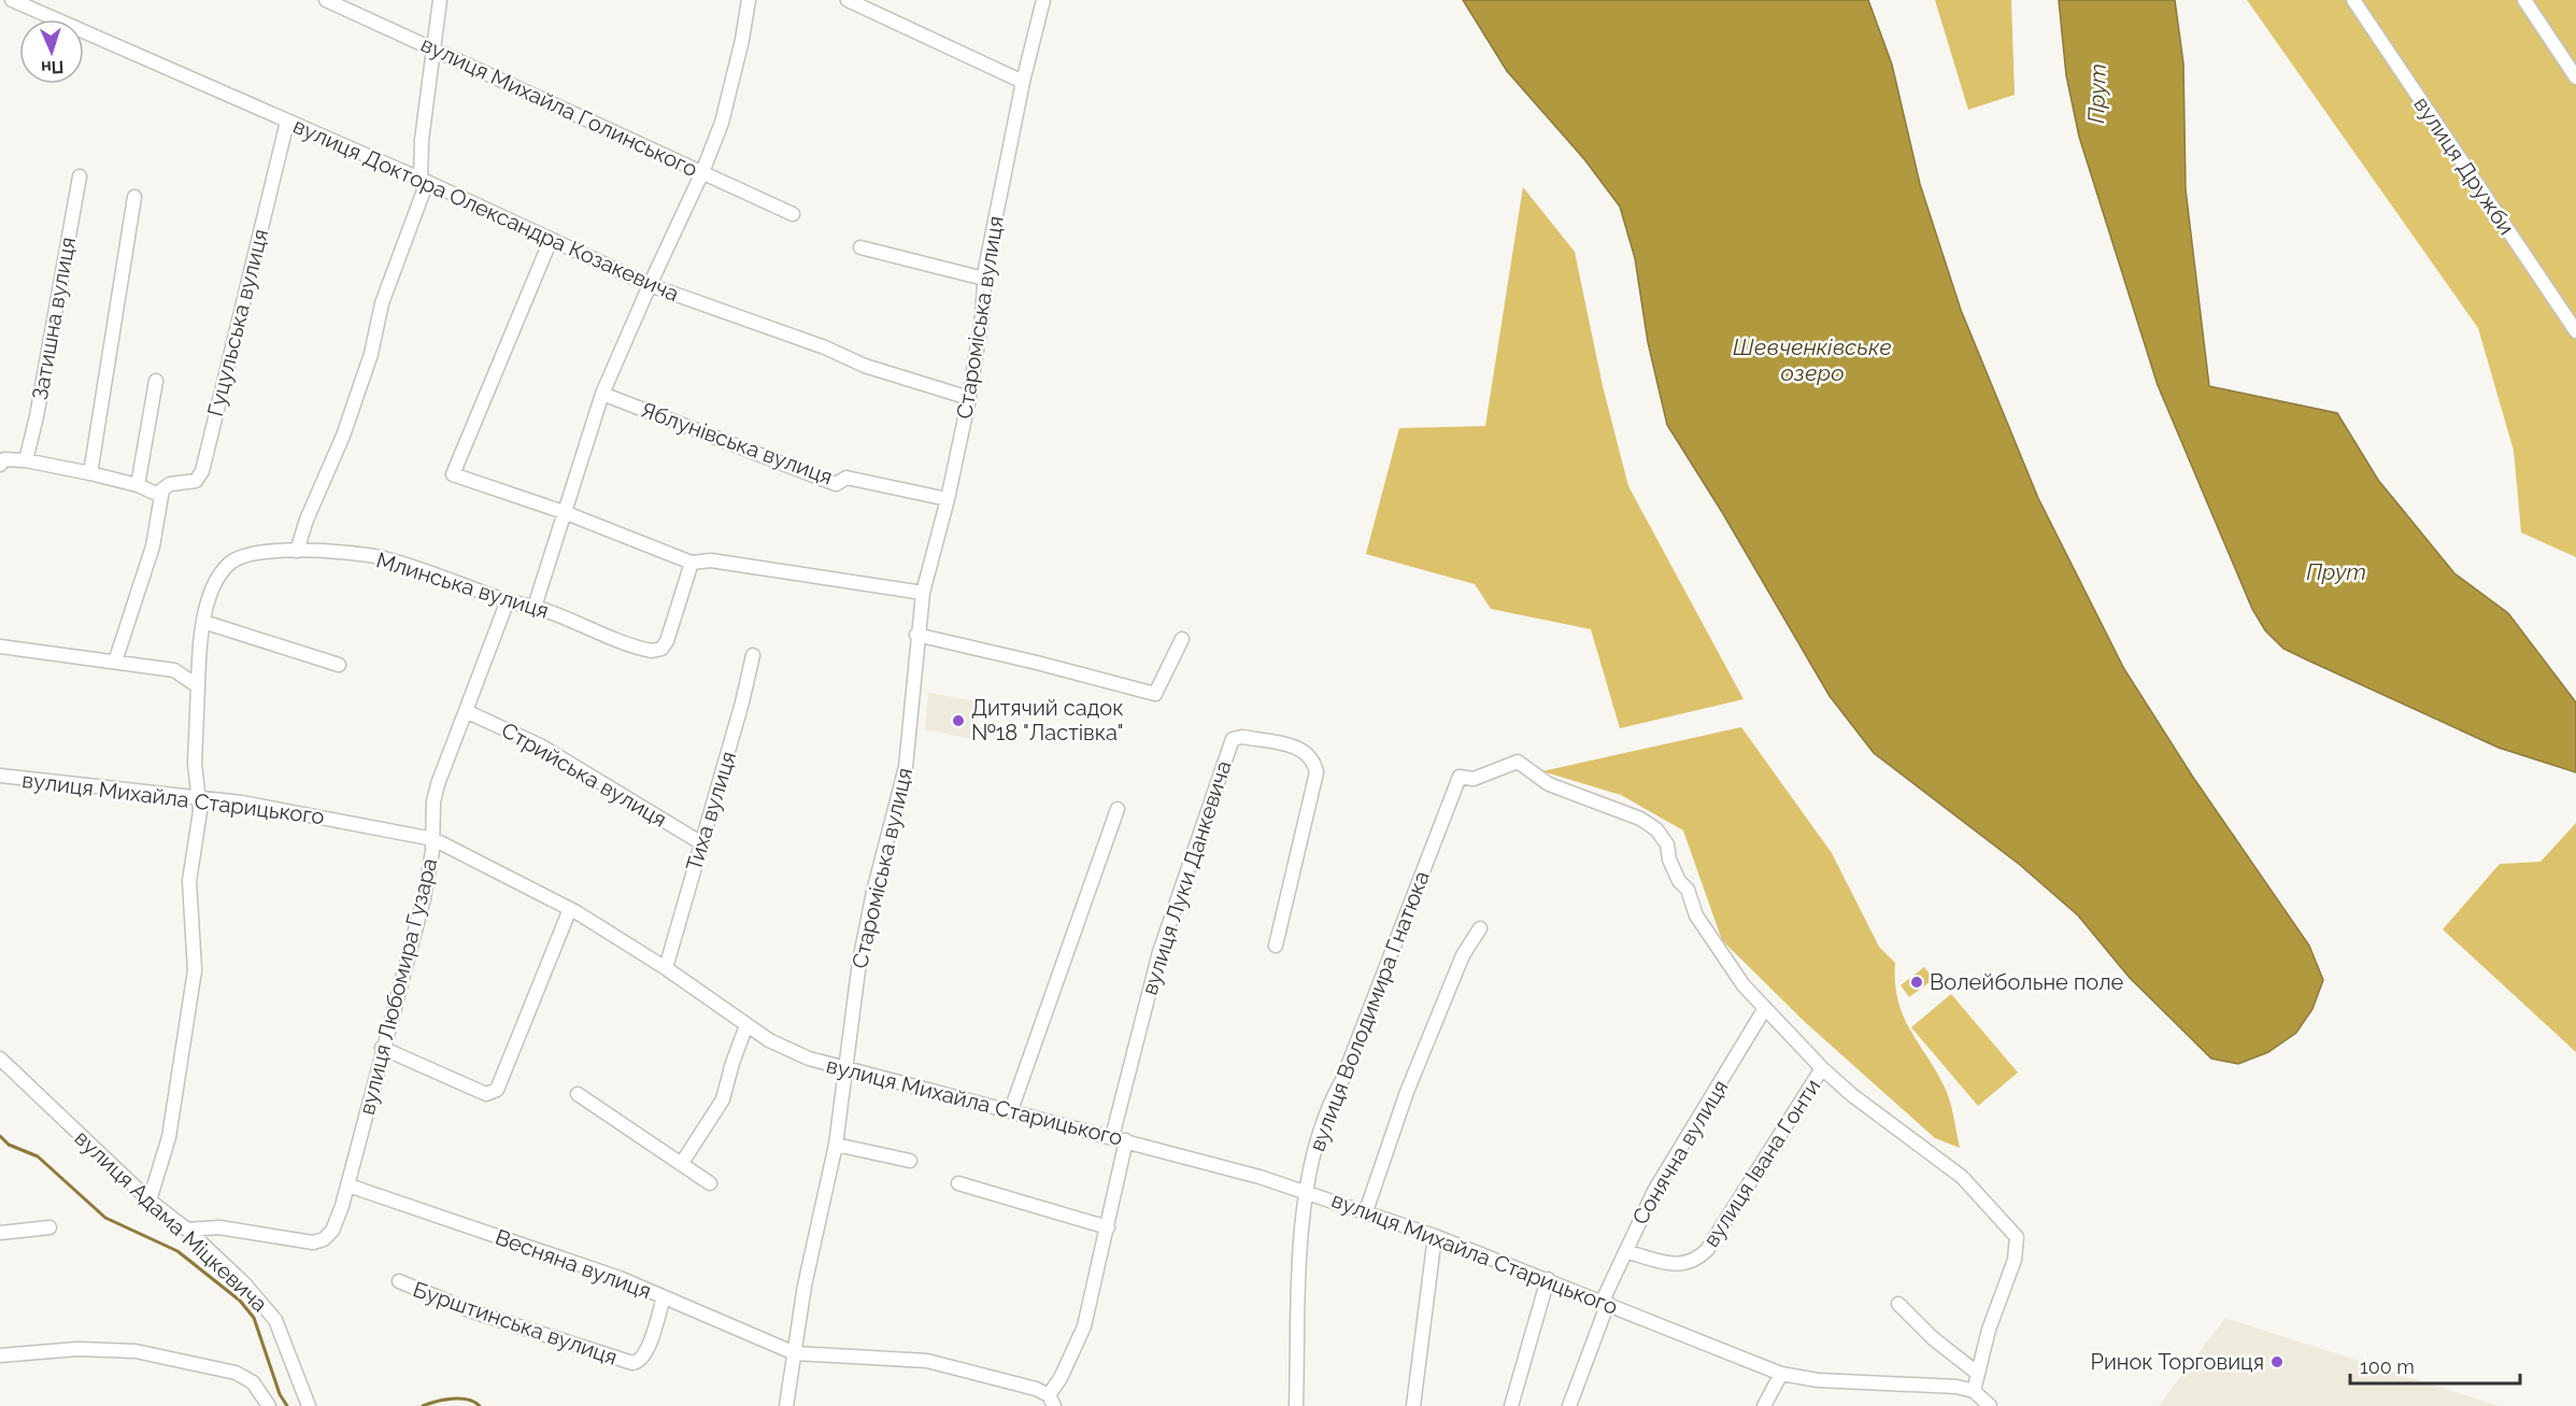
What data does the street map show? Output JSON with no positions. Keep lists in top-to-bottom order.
{
  "streets": {
    "street": [
      "вулиця Михайла Голинського",
      "вулиця Дружби",
      "вулиця Доктора Олександра Козакевича",
      "Староміська вулиця",
      "Затишна вулиця",
      "Гуцульська вулиця",
      "Яблунівська вулиця",
      "Млинська вулиця",
      "Стрийська вулиця",
      "вулиця Михайла Старицького",
      "Тиха вулиця",
      "вулиця Луки Данкевича",
      "вулиця Любомира Гузара",
      "вулиця Володимира Гнатюка",
      "Сонячна вулиця",
      "вулиця Івана Гонти",
      "вулиця Адама Міцкевича",
      "Весняна вулиця",
      "Бурштинська вулиця"
    ]
  },
  "crossings": [
    ["вулиця Доктора Олександра Козакевича", "Староміська вулиця"],
    ["вулиця Доктора Олександра Козакевича", "Гуцульська вулиця"],
    ["Староміська вулиця", "Яблунівська вулиця"],
    ["Староміська вулиця", "вулиця Михайла Старицького"],
    ["Староміська вулиця", "Весняна вулиця"],
    ["Млинська вулиця", "вулиця Михайла Старицького"],
    ["Млинська вулиця", "вулиця Любомира Гузара"],
    ["Млинська вулиця", "вулиця Адама Міцкевича"],
    ["Стрийська вулиця", "Тиха вулиця"],
    ["Стрийська вулиця", "вулиця Любомира Гузара"],
    ["вулиця Михайла Старицького", "Тиха вулиця"],
    ["вулиця Михайла Старицького", "вулиця Луки Данкевича"],
    ["вулиця Михайла Старицького", "вулиця Любомира Гузара"],
    ["вулиця Михайла Старицького", "вулиця Володимира Гнатюка"],
    ["вулиця Михайла Старицького", "Сонячна вулиця"],
    ["вулиця Любомира Гузара", "вулиця Адама Міцкевича"],
    ["вулиця Любомира Гузара", "Весняна вулиця"],
    ["вулиця Володимира Гнатюка", "Сонячна вулиця"],
    ["Сонячна вулиця", "вулиця Івана Гонти"],
    ["Весняна вулиця", "Бурштинська вулиця"]
  ],
  "water": ["Прут", "Шевченківське озеро"],
  "places": ["Дитячий садок №18 \"Ластівка\"", "Волейбольне поле", "Ринок Торговиця"],
  "scale_bar": "100 m",
  "north": "bottom"
}
